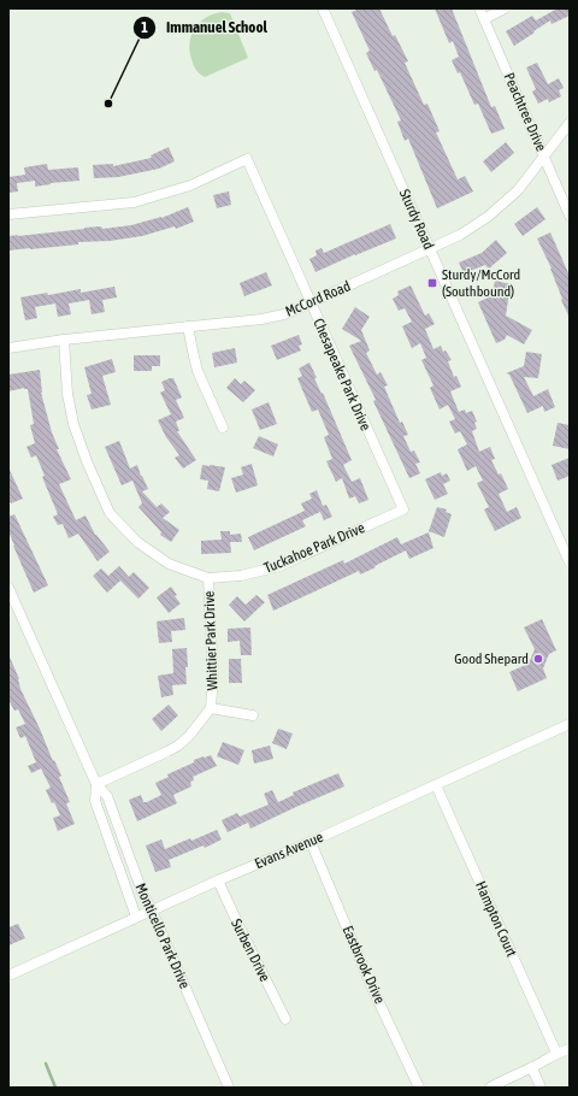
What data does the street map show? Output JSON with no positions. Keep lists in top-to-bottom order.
{
  "streets": {
    "street": [
      "Peachtree Drive",
      "Sturdy Road",
      "McCord Road",
      "Chesapeake Park Drive",
      "Tuckahoe Park Drive",
      "Whittier Park Drive",
      "Evans Avenue",
      "Hampton Court",
      "Monticello Park Drive",
      "Surben Drive",
      "Eastbrook Drive"
    ]
  },
  "crossings": [
    ["Peachtree Drive", "McCord Road"],
    ["Sturdy Road", "McCord Road"],
    ["McCord Road", "Chesapeake Park Drive"],
    ["McCord Road", "Tuckahoe Park Drive"],
    ["Chesapeake Park Drive", "Tuckahoe Park Drive"],
    ["Tuckahoe Park Drive", "Whittier Park Drive"],
    ["Whittier Park Drive", "Monticello Park Drive"],
    ["Evans Avenue", "Hampton Court"],
    ["Evans Avenue", "Monticello Park Drive"],
    ["Evans Avenue", "Surben Drive"],
    ["Evans Avenue", "Eastbrook Drive"]
  ],
  "places": {
    "other": ["Immanuel School", "Good Shepard"],
    "transit": ["Sturdy/McCord (Southbound)"]
  }
}
